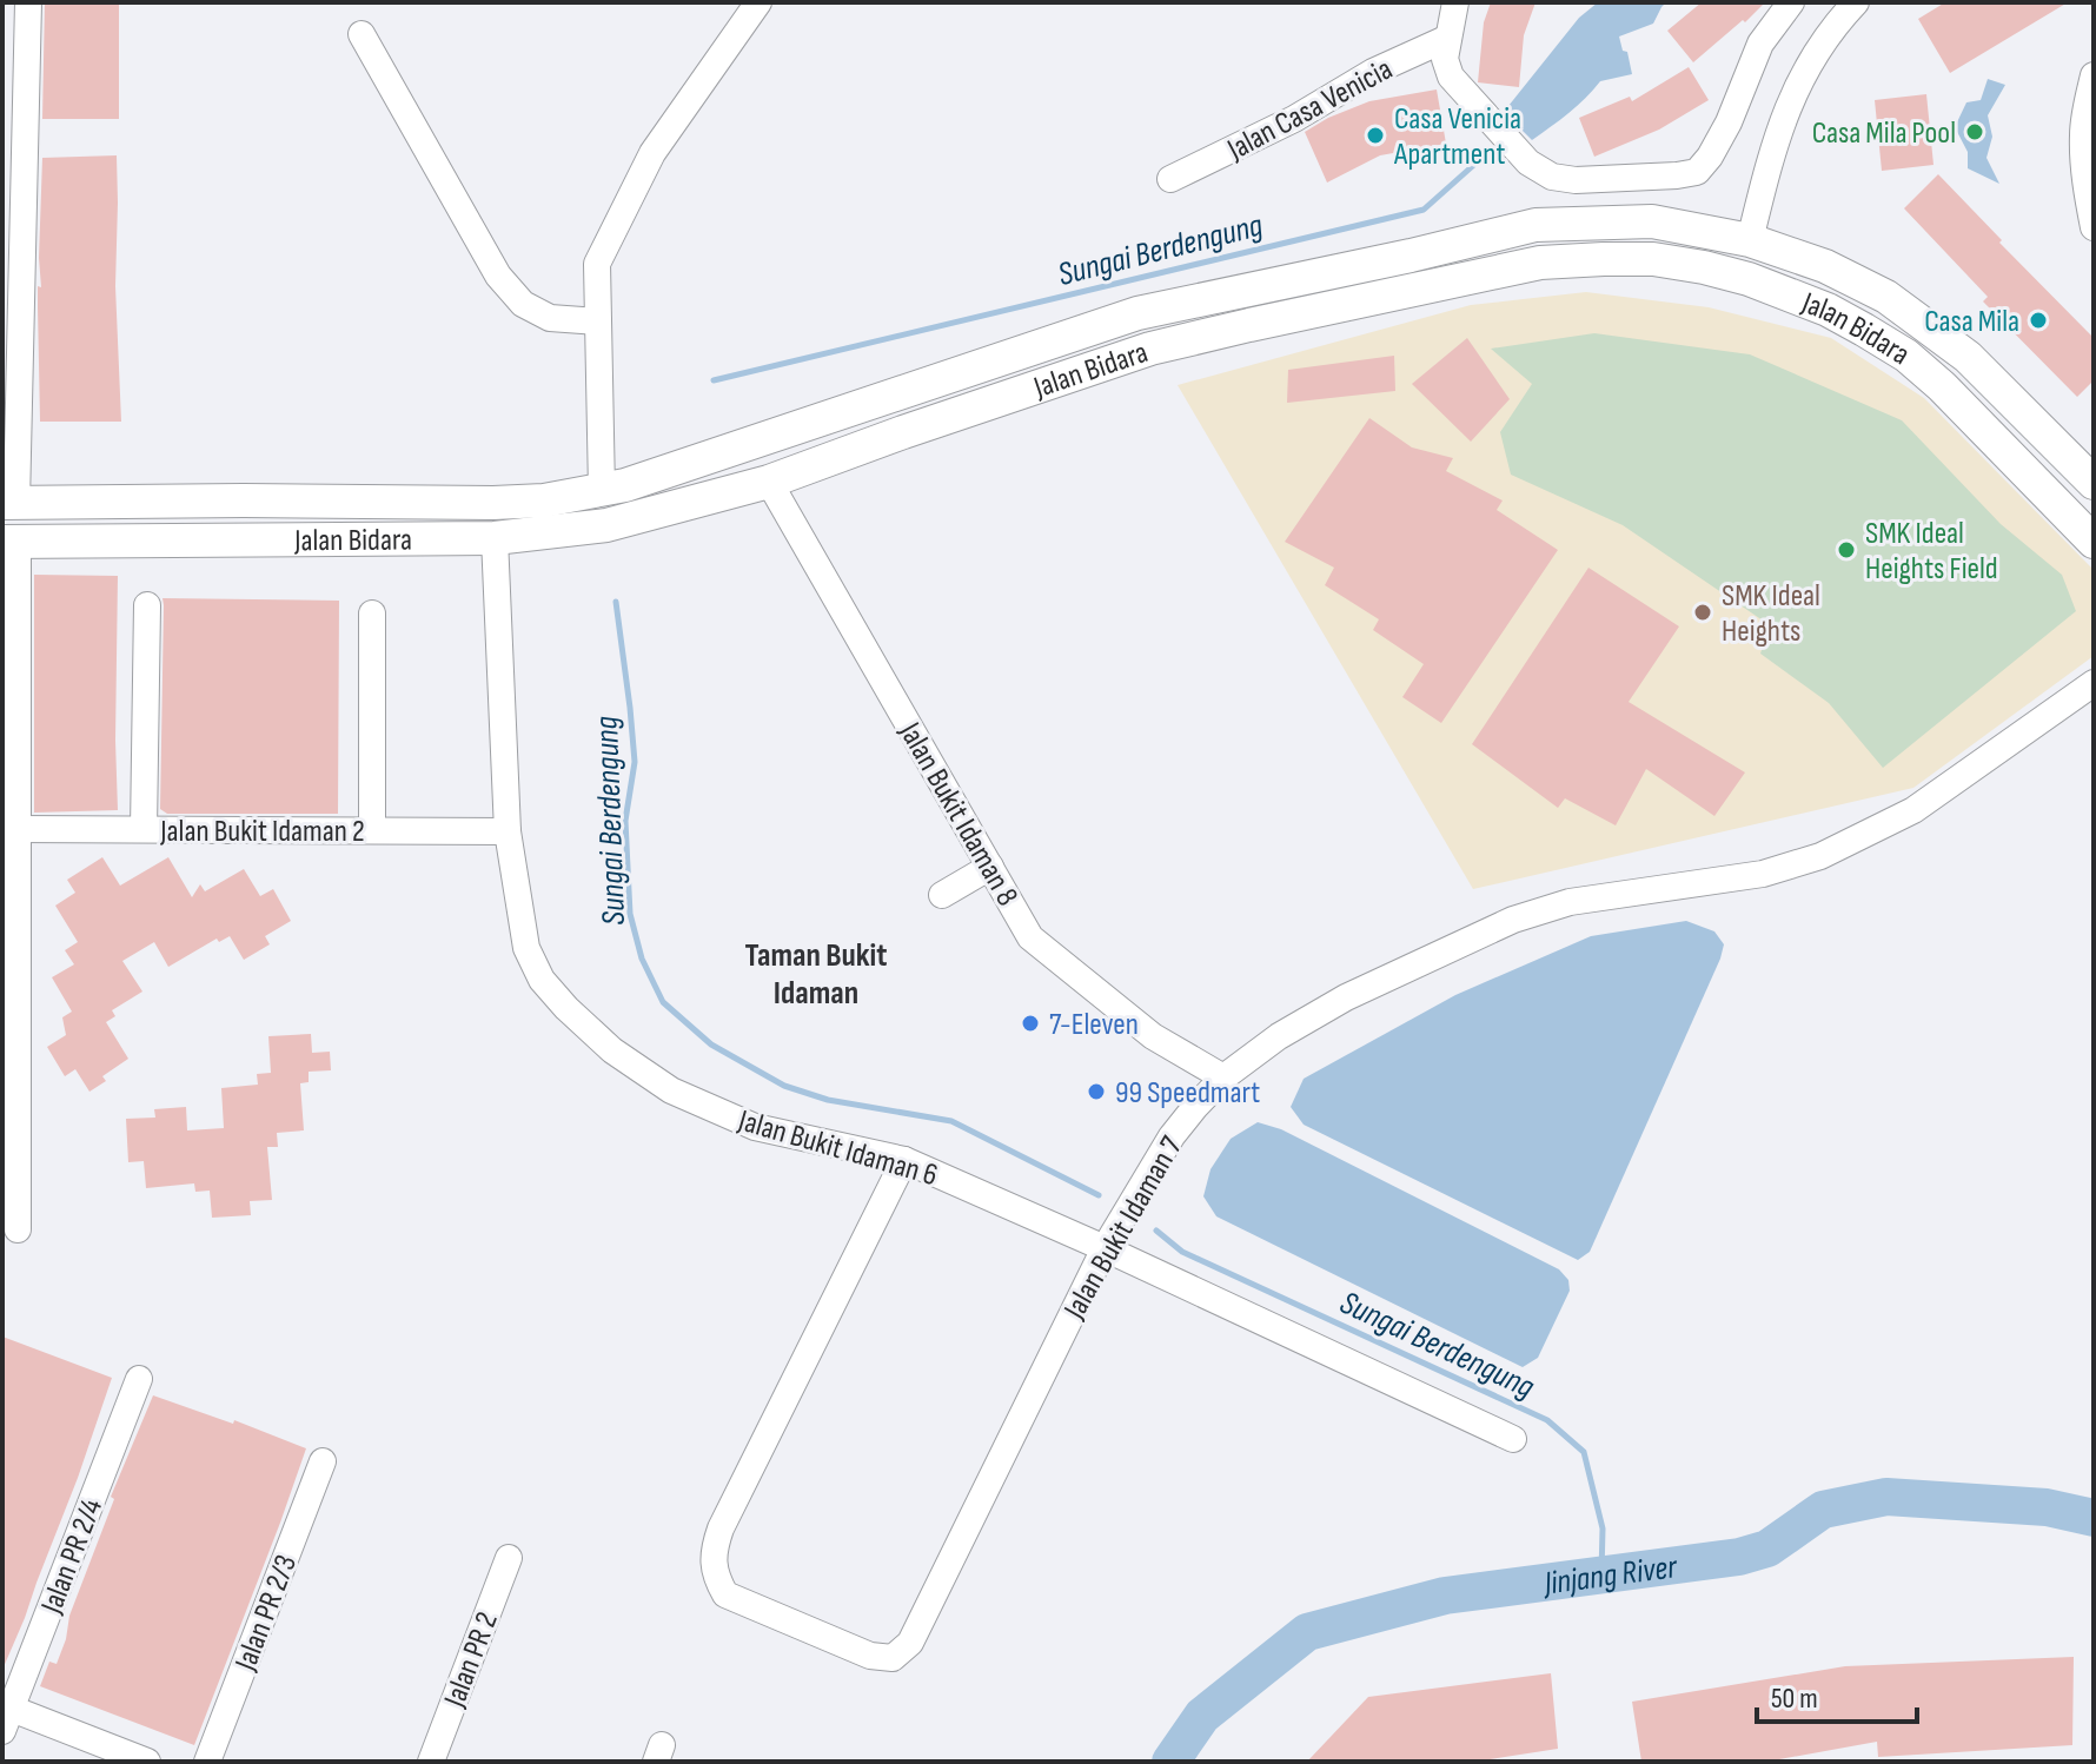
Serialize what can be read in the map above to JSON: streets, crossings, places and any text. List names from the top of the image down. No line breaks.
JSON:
{"streets":{"main road":["Jalan Bidara"],"street":["Jalan Casa Venicia","Jalan Bukit Idaman 8","Jalan Bukit Idaman 2","Jalan Bukit Idaman 6","Jalan Bukit Idaman 7","Jalan PR 2/4","Jalan PR 2/3","Jalan PR 2"]},"crossings":[["Jalan Bidara","Jalan Bukit Idaman 8"],["Jalan Bidara","Jalan Bukit Idaman 6"],["Jalan Bukit Idaman 8","Jalan Bukit Idaman 7"],["Jalan Bukit Idaman 2","Jalan Bukit Idaman 6"],["Jalan Bukit Idaman 6","Jalan Bukit Idaman 7"]],"districts":["Taman Bukit Idaman"],"water":["Sungai Berdengung","Jinjang River"],"places":["Casa Mila Pool","Casa Venicia Apartment","Casa Mila","SMK Ideal Heights Field","SMK Ideal Heights","7-Eleven","99 Speedmart"],"scale_bar":"50 m"}
